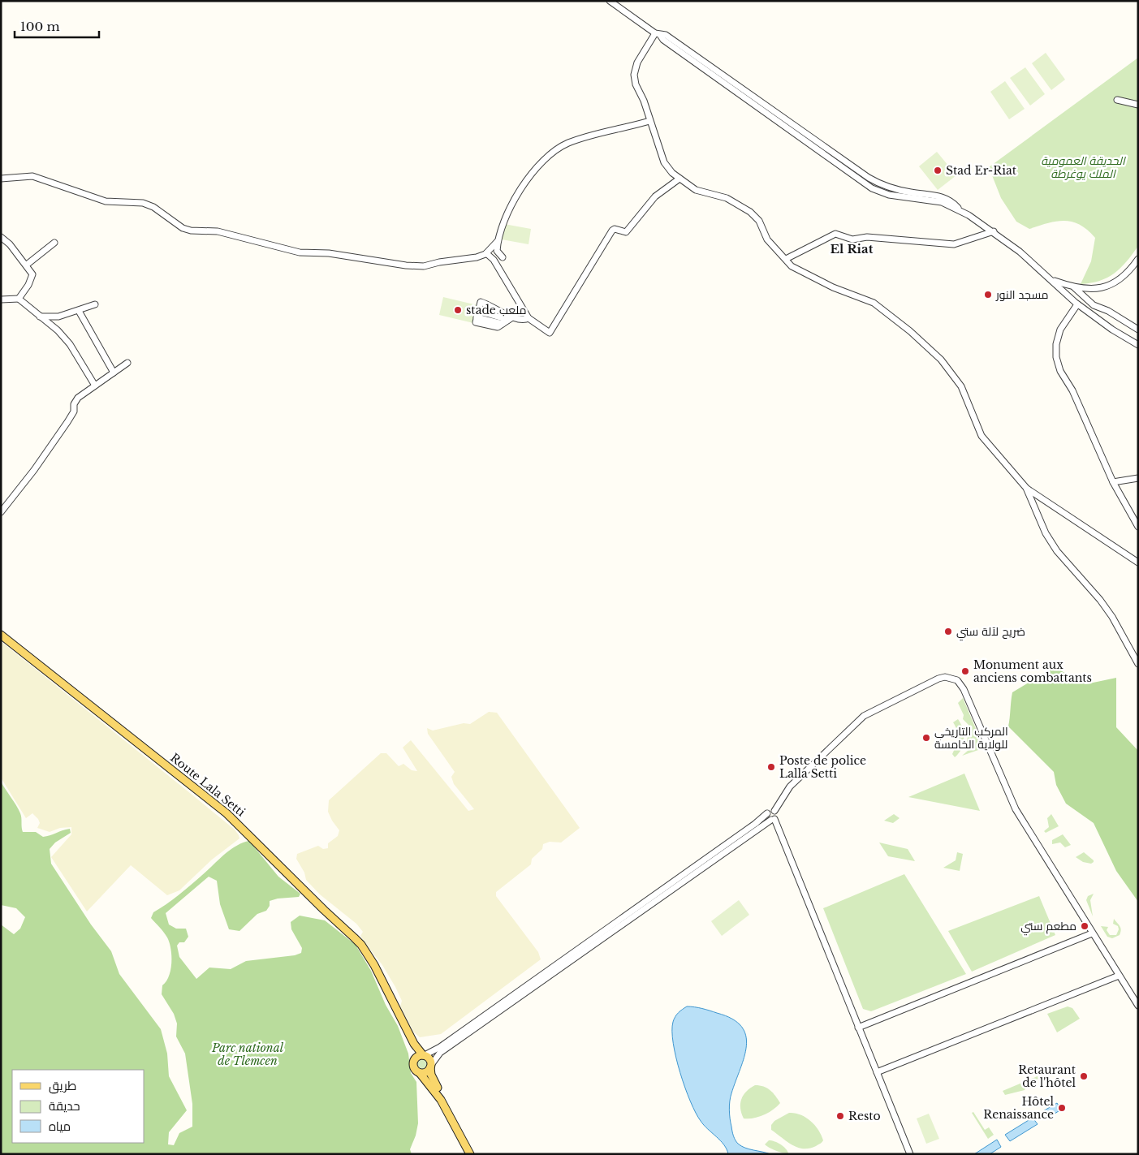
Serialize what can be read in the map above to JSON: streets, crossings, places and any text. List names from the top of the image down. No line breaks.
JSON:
{"streets":{"main road":["Route Lala Setti"]},"districts":["El Riat"],"parks":["الحديقة العمومية الملك يوغرطة","Parc national de Tlemcen"],"places":["Stad Er-Riat","مسجد النور","stade ملعب","ضريح لآلة ستي","Monument aux anciens combattants","المركب التاريخي للولاية الخامسة","Poste de police Lalla Setti","مطعم ستي","Retaurant de l'hôtel","Hôtel Renaissance","Resto"],"legend":["طريق","حديقة","مياه"],"scale_bar":"100 m"}
